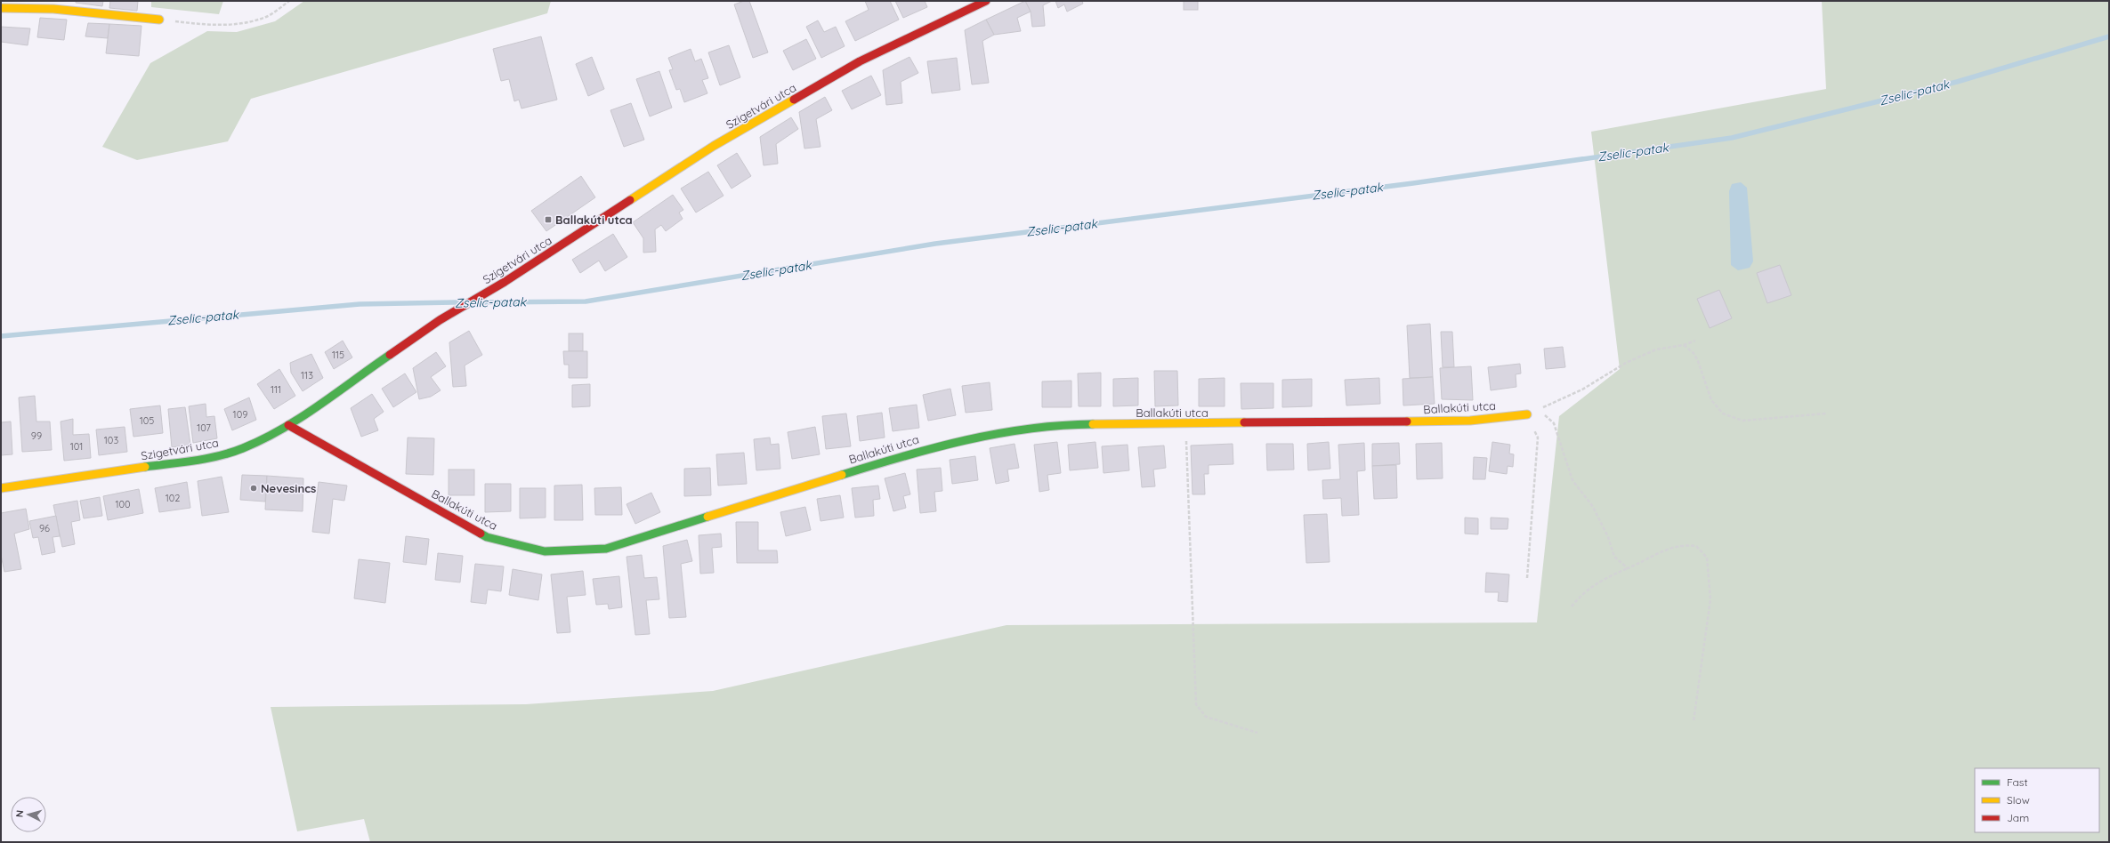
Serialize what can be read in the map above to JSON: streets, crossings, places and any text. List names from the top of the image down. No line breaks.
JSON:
{"streets":{"street":["Szigetvári utca","Ballakúti utca"]},"crossings":[["Szigetvári utca","Ballakúti utca"]],"water":["Zselic-patak"],"places":{"transit":["Ballakúti utca"],"other":["Nevesincs"]},"house_numbers":["115","113","111","109","105","107","99","103","101","102","100","96"],"legend":["Fast","Slow","Jam"],"north":"left"}
